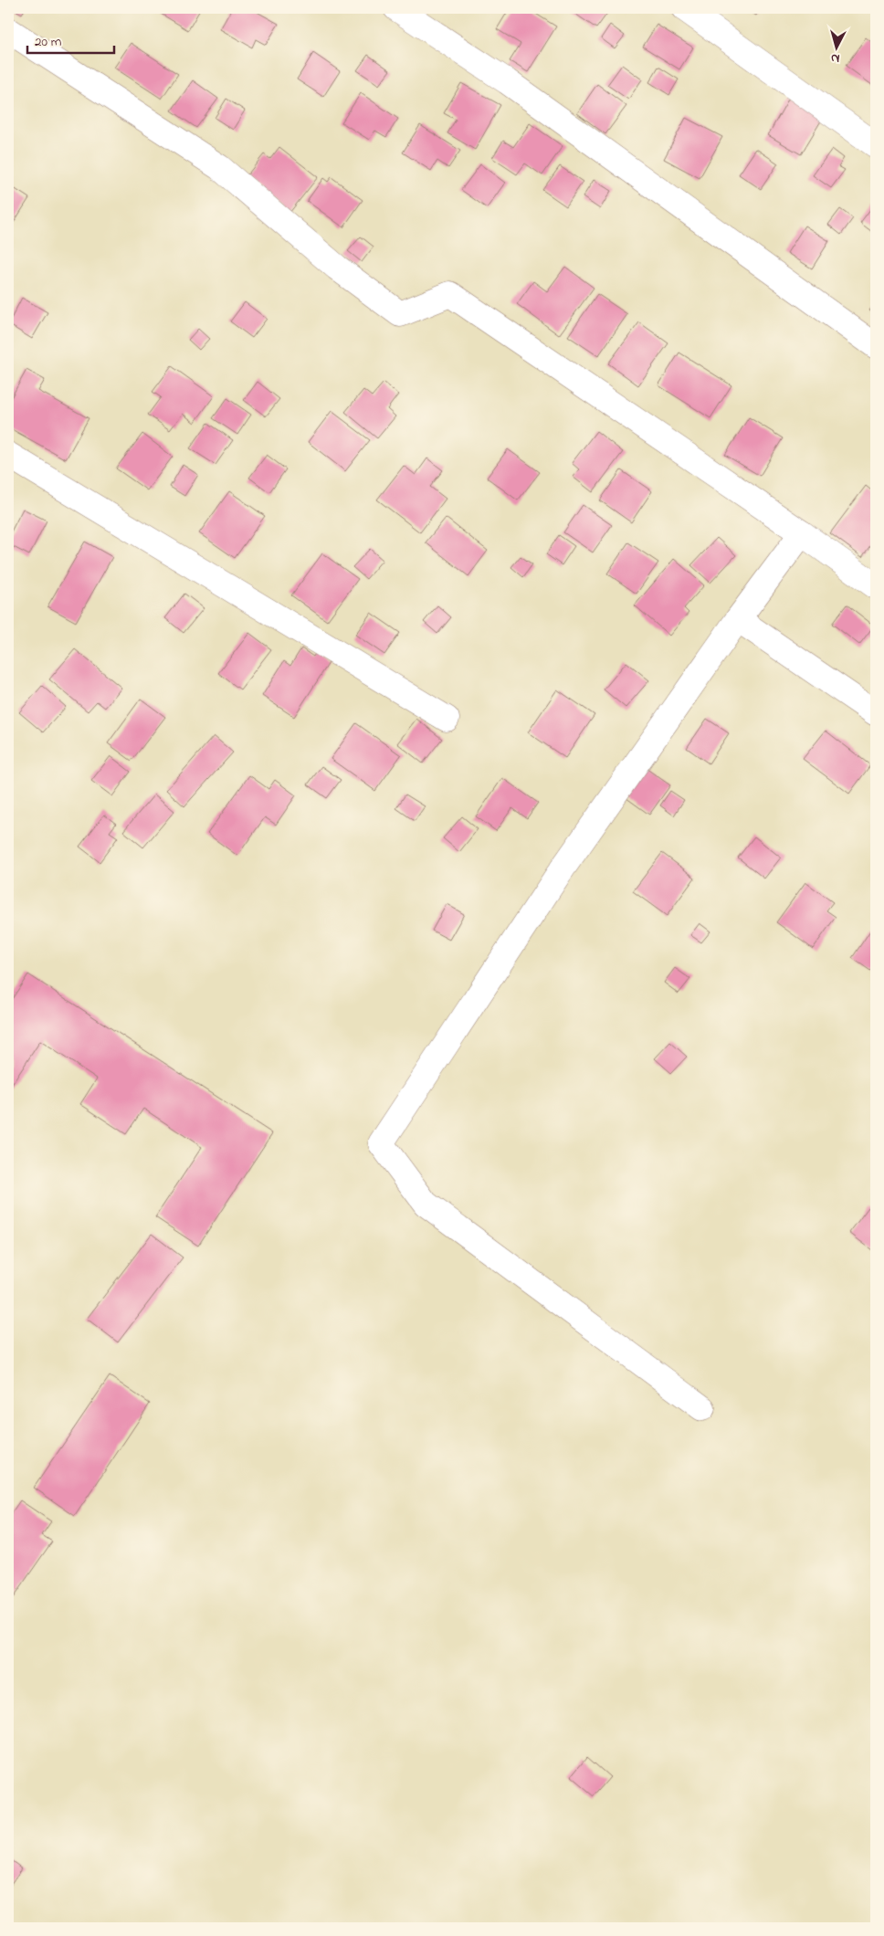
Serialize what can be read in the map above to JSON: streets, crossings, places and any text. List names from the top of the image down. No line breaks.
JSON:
{"scale_bar":"20 m","north":"bottom"}
